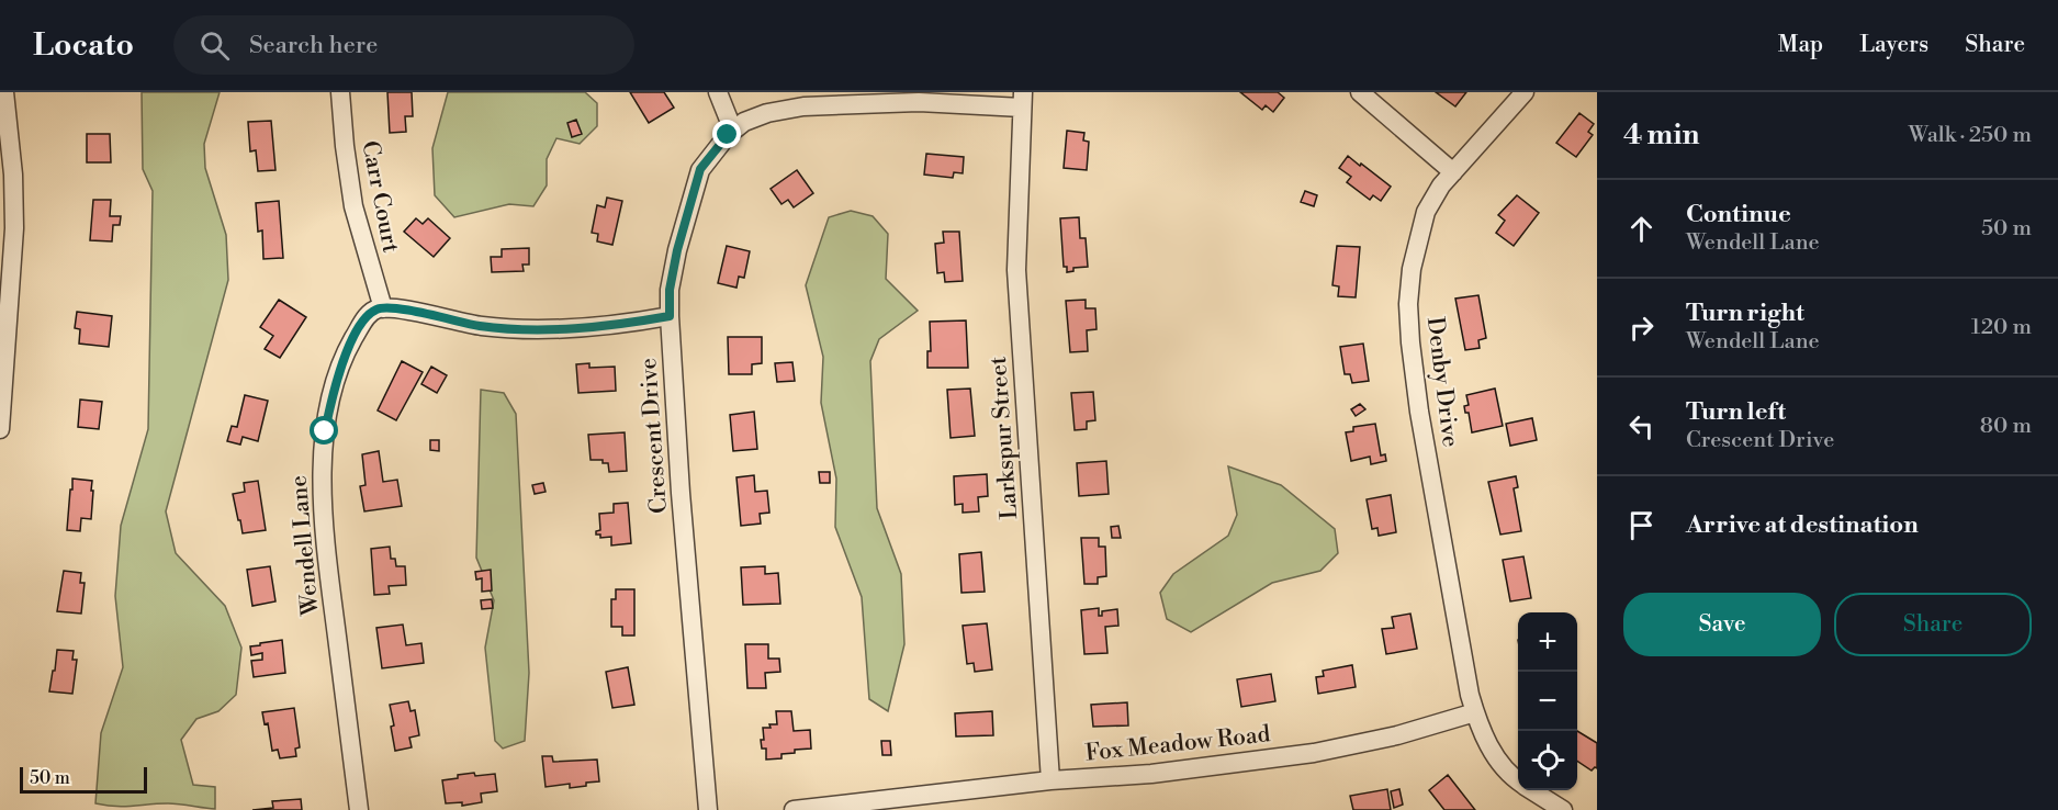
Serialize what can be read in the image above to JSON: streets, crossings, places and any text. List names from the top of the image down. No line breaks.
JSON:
{"streets":{"street":["Carr Court","Denby Drive","Crescent Drive","Larkspur Street","Wendell Lane","Fox Meadow Road"]},"crossings":[["Carr Court","Wendell Lane"],["Denby Drive","Fox Meadow Road"],["Crescent Drive","Larkspur Street"],["Larkspur Street","Fox Meadow Road"]],"scale_bar":"50 m","page":{"header":"Locato","search":"Search here","nav":["Map","Layers","Share"],"heading":["4 min","Walk · 250 m"],"list":[["Continue","Wendell Lane","50 m"],["Turn right","Wendell Lane","120 m"],["Turn left","Crescent Drive","80 m"],"Arrive at destination"],"buttons":["Save","Share"],"map_buttons":["+","−"],"scale":"50 m"}}
